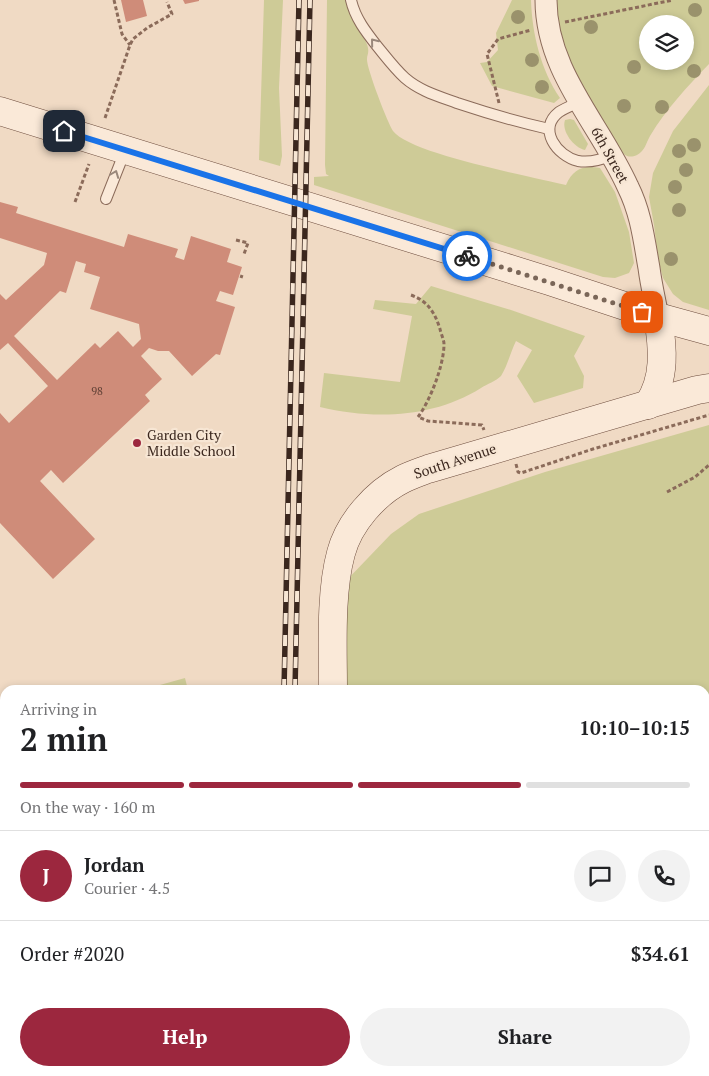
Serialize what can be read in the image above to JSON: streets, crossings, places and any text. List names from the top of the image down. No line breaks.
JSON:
{"streets":{"main road":["South Avenue"],"street":["6th Street"]},"places":["Garden City Middle School"],"house_numbers":["98"],"page":{"heading":["2 min","Arriving in","10:10–10:15"],"panel":["Jordan","Courier · 4.5","Order #2020","$34.61"],"bar":"On the way · 160 m","round":"J","buttons":["Help","Share"]}}
